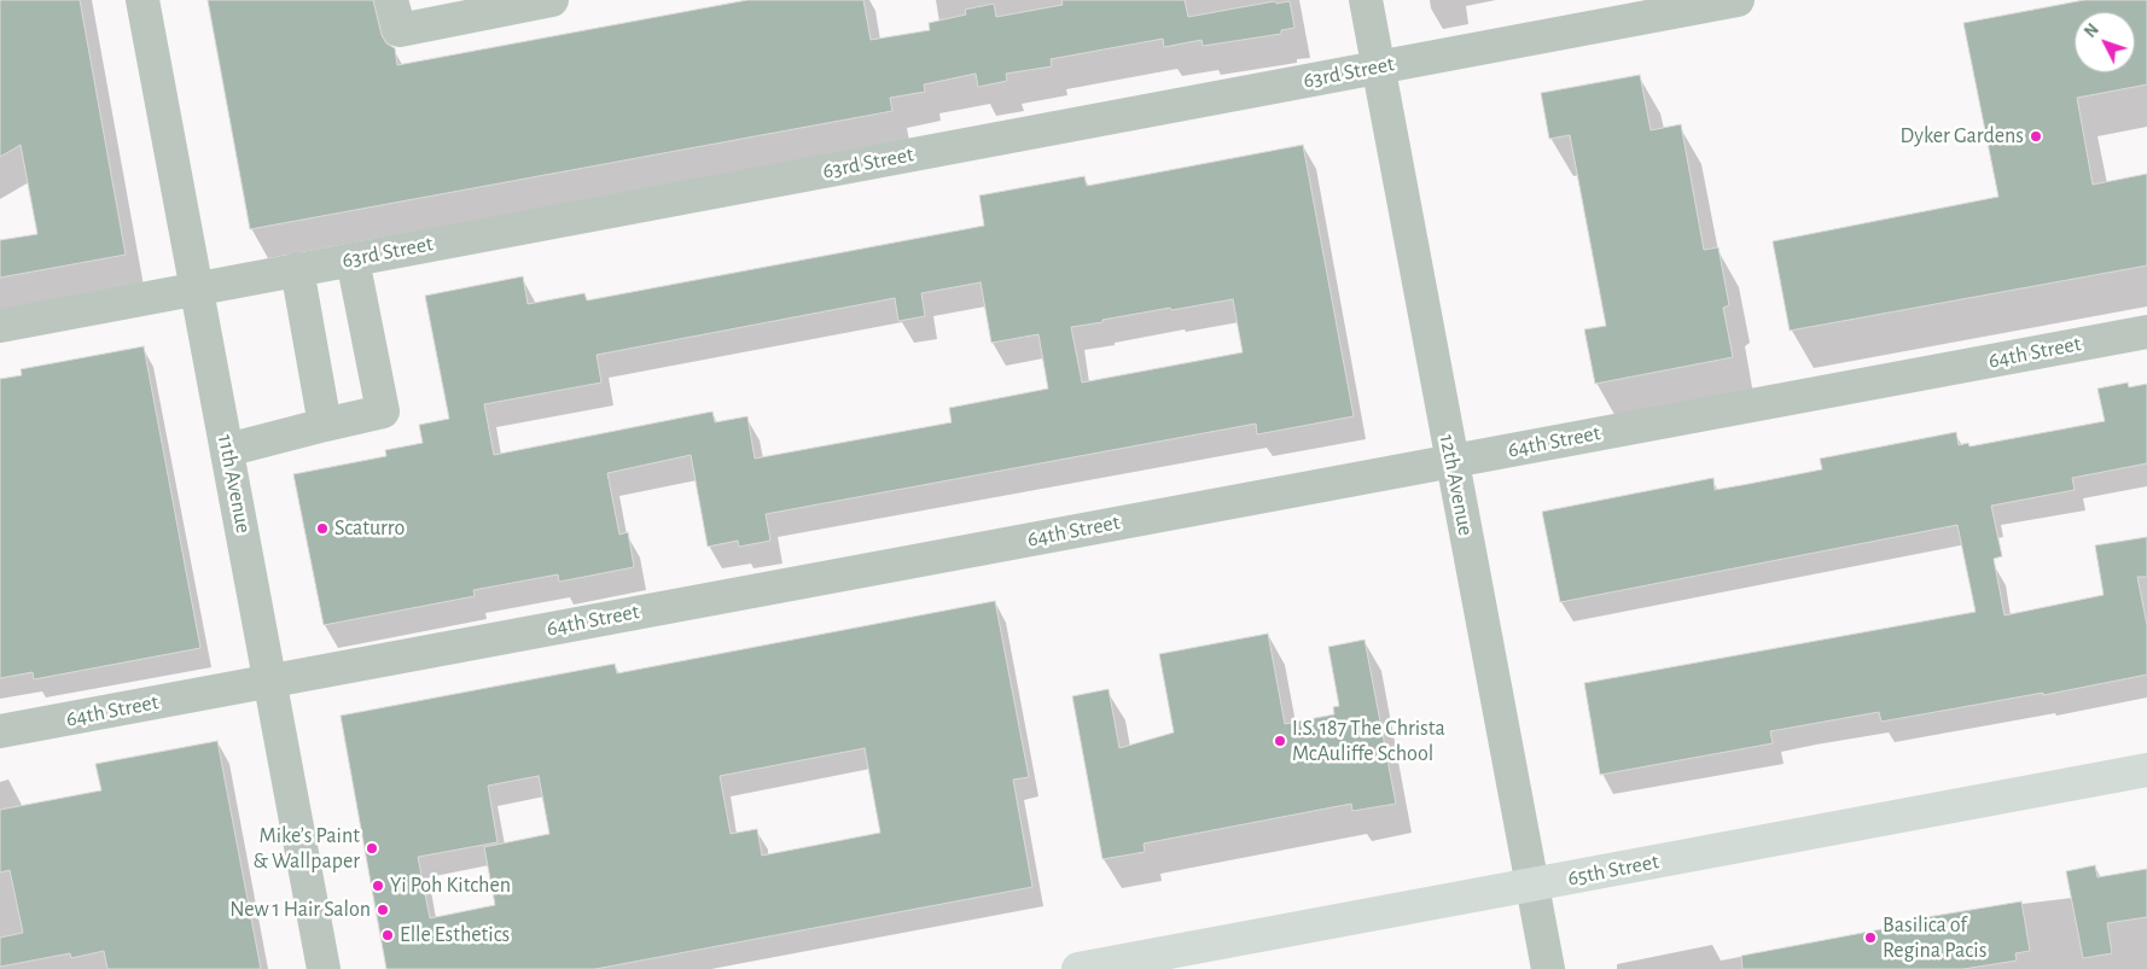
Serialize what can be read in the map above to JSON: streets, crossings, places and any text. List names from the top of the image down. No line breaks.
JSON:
{"streets":{"main road":["65th Street"],"street":["63rd Street","64th Street","11th Avenue","12th Avenue"]},"crossings":[["63rd Street","11th Avenue"],["63rd Street","12th Avenue"],["64th Street","11th Avenue"],["64th Street","12th Avenue"],["12th Avenue","65th Street"]],"places":["Dyker Gardens","Scaturro","I.S. 187 The Christa McAuliffe School","Mike’s Paint & Wallpaper","Yi Poh Kitchen","New 1 Hair Salon","Elle Esthetics","Basilica of Regina Pacis"],"north":"top left"}
